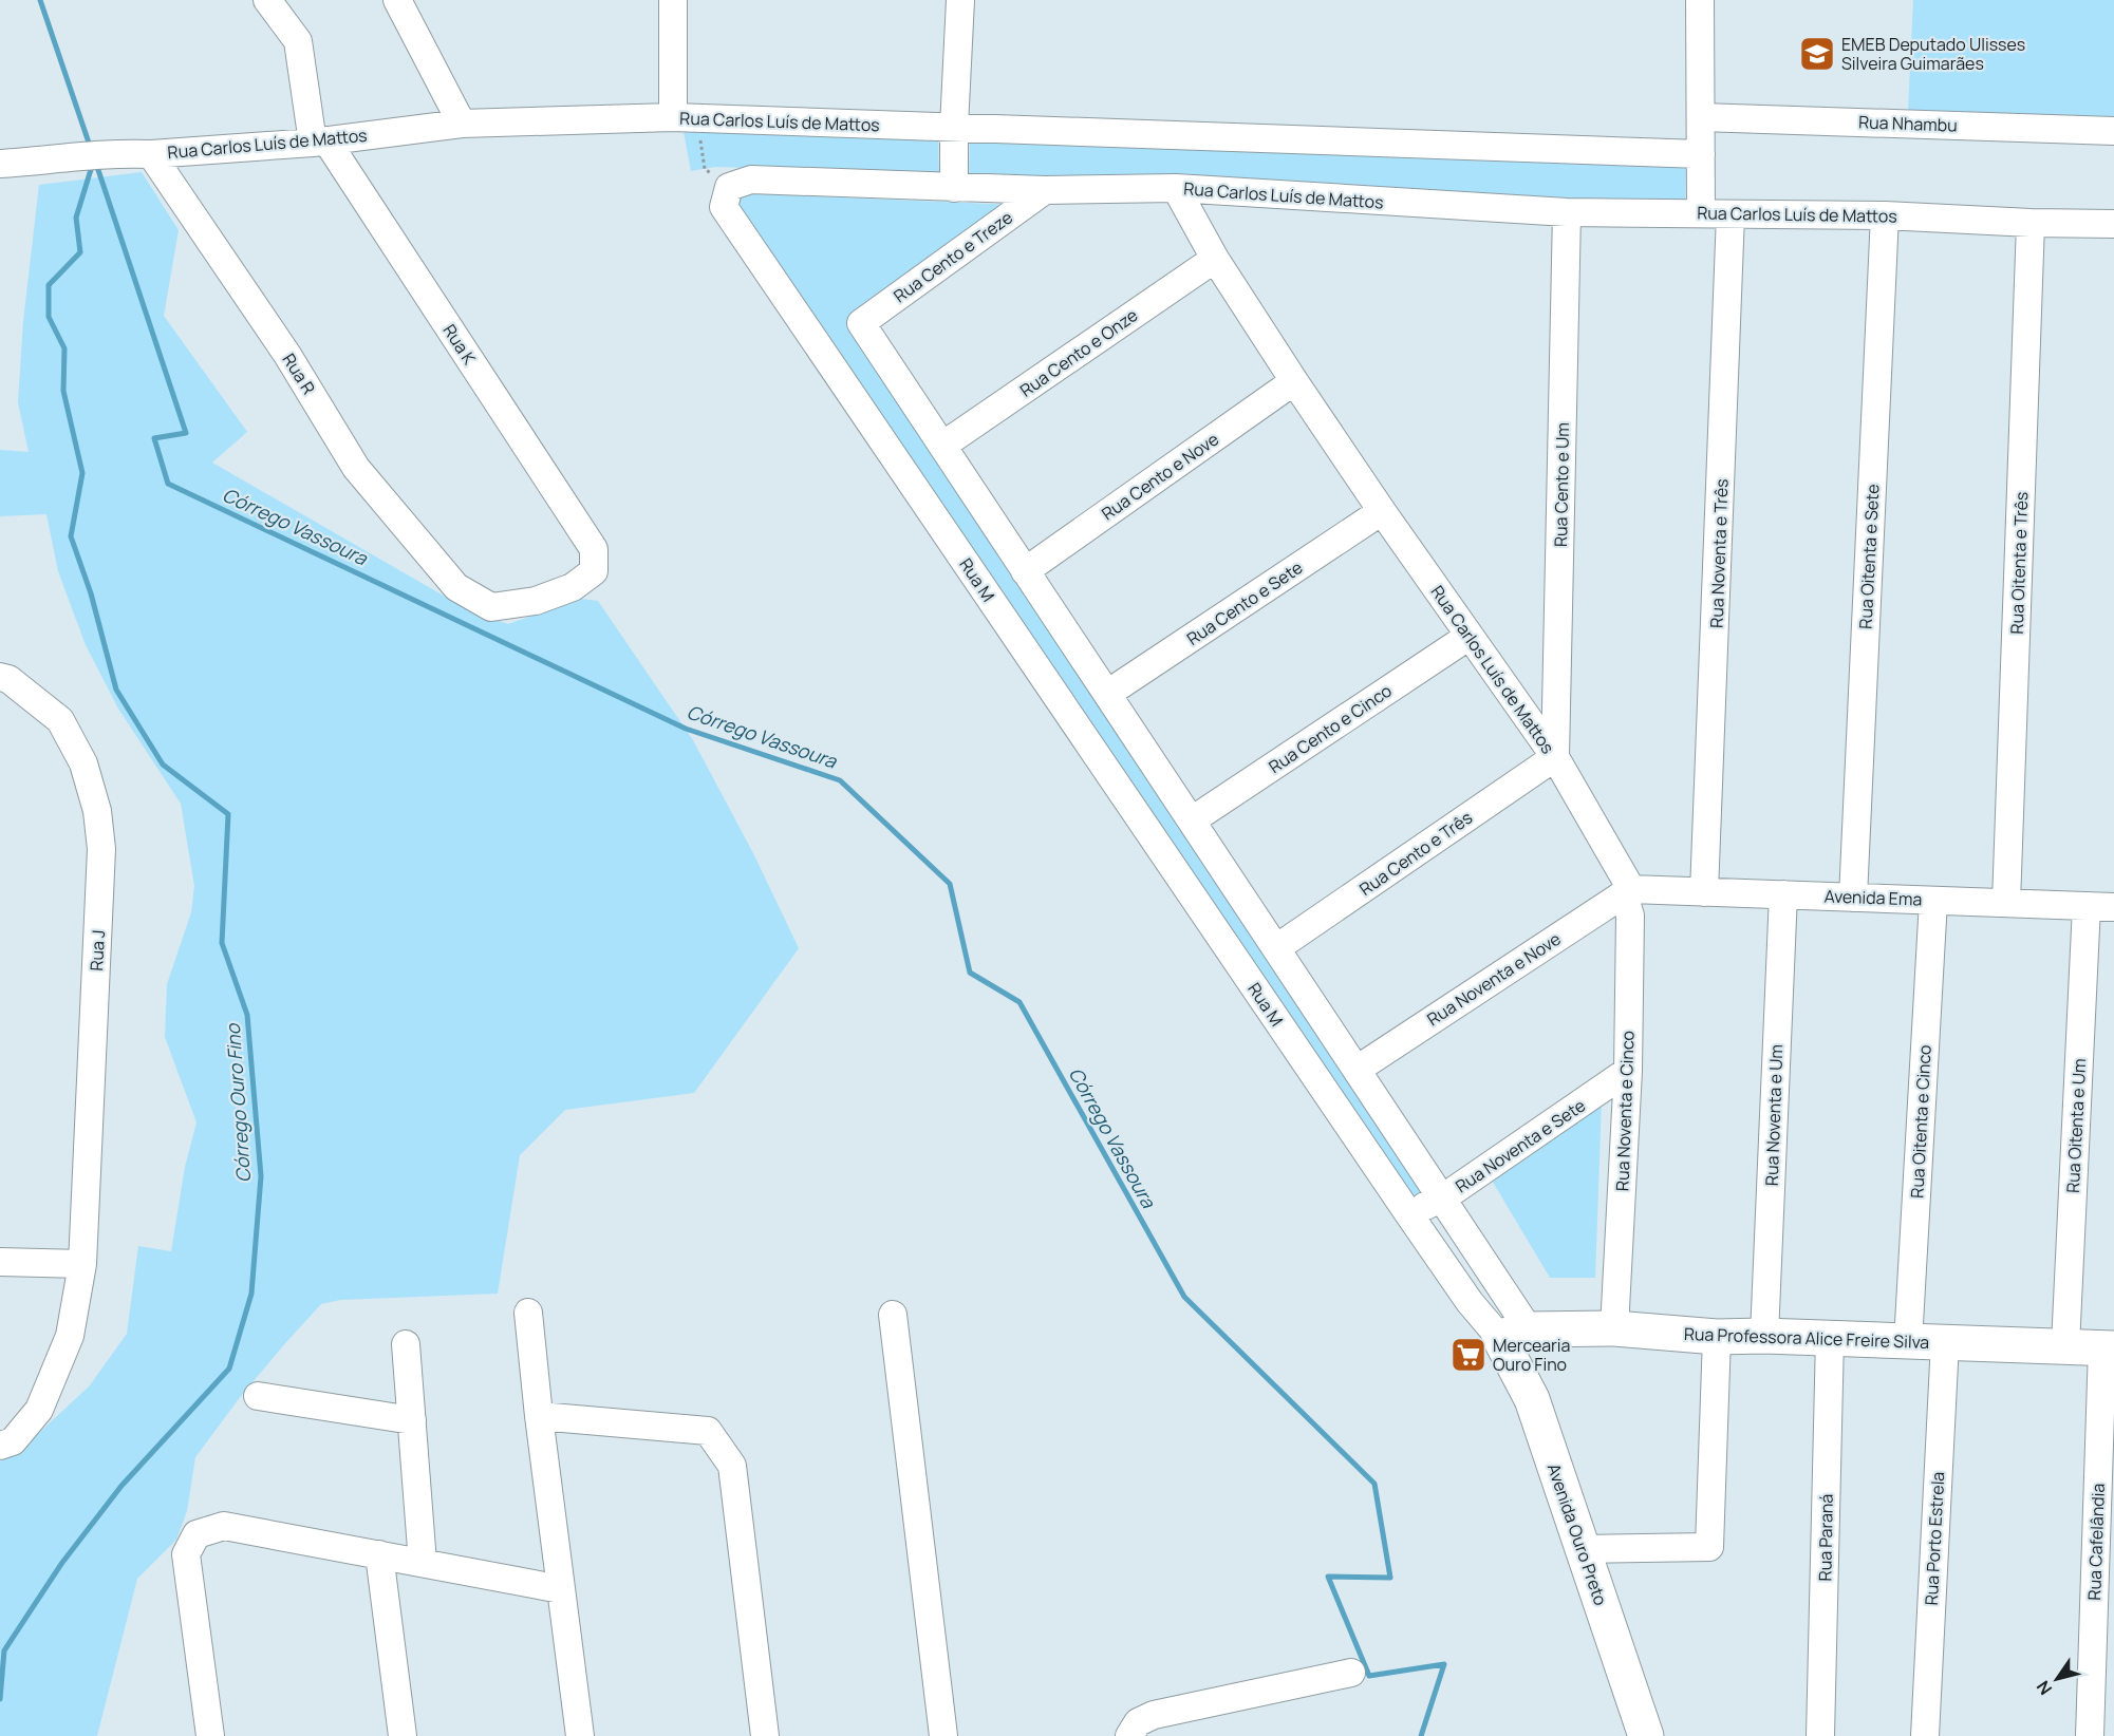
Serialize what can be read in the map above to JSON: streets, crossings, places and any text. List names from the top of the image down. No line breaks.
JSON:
{"streets":{"main road":["Rua Professora Alice Freire Silva","Avenida Ouro Preto"],"street":["Rua Carlos Luís de Mattos","Rua Nhambu","Rua Cento e Treze","Rua K","Rua Cento e Onze","Rua R","Rua Cento e Nove","Rua Cento e Um","Rua Noventa e Três","Rua Oitenta e Sete","Rua Oitenta e Três","Rua M","Rua Cento e Sete","Rua Cento e Cinco","Rua Cento e Três","Avenida Ema","Rua J","Rua Noventa e Nove","Rua Noventa e Cinco","Rua Noventa e Um","Rua Oitenta e Cinco","Rua Oitenta e Um","Rua Noventa e Sete","Rua Paraná","Rua Porto Estrela","Rua Cafelândia"]},"crossings":[["Rua Carlos Luís de Mattos","Rua K"],["Rua Carlos Luís de Mattos","Rua Cento e Onze"],["Rua Carlos Luís de Mattos","Rua R"],["Rua Carlos Luís de Mattos","Rua Cento e Nove"],["Rua Carlos Luís de Mattos","Rua Cento e Um"],["Rua Carlos Luís de Mattos","Rua Noventa e Três"],["Rua Carlos Luís de Mattos","Rua Oitenta e Sete"],["Rua Carlos Luís de Mattos","Rua Oitenta e Três"],["Rua Carlos Luís de Mattos","Rua Cento e Sete"],["Rua Carlos Luís de Mattos","Rua Cento e Cinco"],["Rua Carlos Luís de Mattos","Rua Cento e Três"],["Rua Carlos Luís de Mattos","Avenida Ema"],["Rua Carlos Luís de Mattos","Rua Noventa e Nove"],["Rua Carlos Luís de Mattos","Rua Noventa e Cinco"],["Rua Cento e Treze","Rua Cento e Onze"],["Rua K","Rua R"],["Rua Cento e Um","Rua Cento e Três"],["Rua Noventa e Três","Avenida Ema"],["Rua Oitenta e Sete","Avenida Ema"],["Rua Oitenta e Três","Avenida Ema"],["Rua M","Rua Noventa e Sete"],["Rua M","Rua Professora Alice Freire Silva"],["Rua M","Avenida Ouro Preto"],["Avenida Ema","Rua Noventa e Nove"],["Avenida Ema","Rua Noventa e Cinco"],["Avenida Ema","Rua Noventa e Um"],["Avenida Ema","Rua Oitenta e Cinco"],["Avenida Ema","Rua Oitenta e Um"],["Rua Noventa e Nove","Rua Noventa e Cinco"],["Rua Noventa e Cinco","Rua Noventa e Sete"],["Rua Noventa e Cinco","Rua Professora Alice Freire Silva"],["Rua Noventa e Um","Rua Professora Alice Freire Silva"],["Rua Oitenta e Cinco","Rua Professora Alice Freire Silva"],["Rua Oitenta e Um","Rua Professora Alice Freire Silva"],["Rua Professora Alice Freire Silva","Avenida Ouro Preto"],["Rua Professora Alice Freire Silva","Rua Paraná"],["Rua Professora Alice Freire Silva","Rua Porto Estrela"],["Rua Professora Alice Freire Silva","Rua Cafelândia"]],"water":["Córrego Vassoura","Córrego Ouro Fino"],"places":{"school or university":["EMEB Deputado Ulisses Silveira Guimarães"],"supermarket":["Mercearia Ouro Fino"]},"north":"bottom left"}
